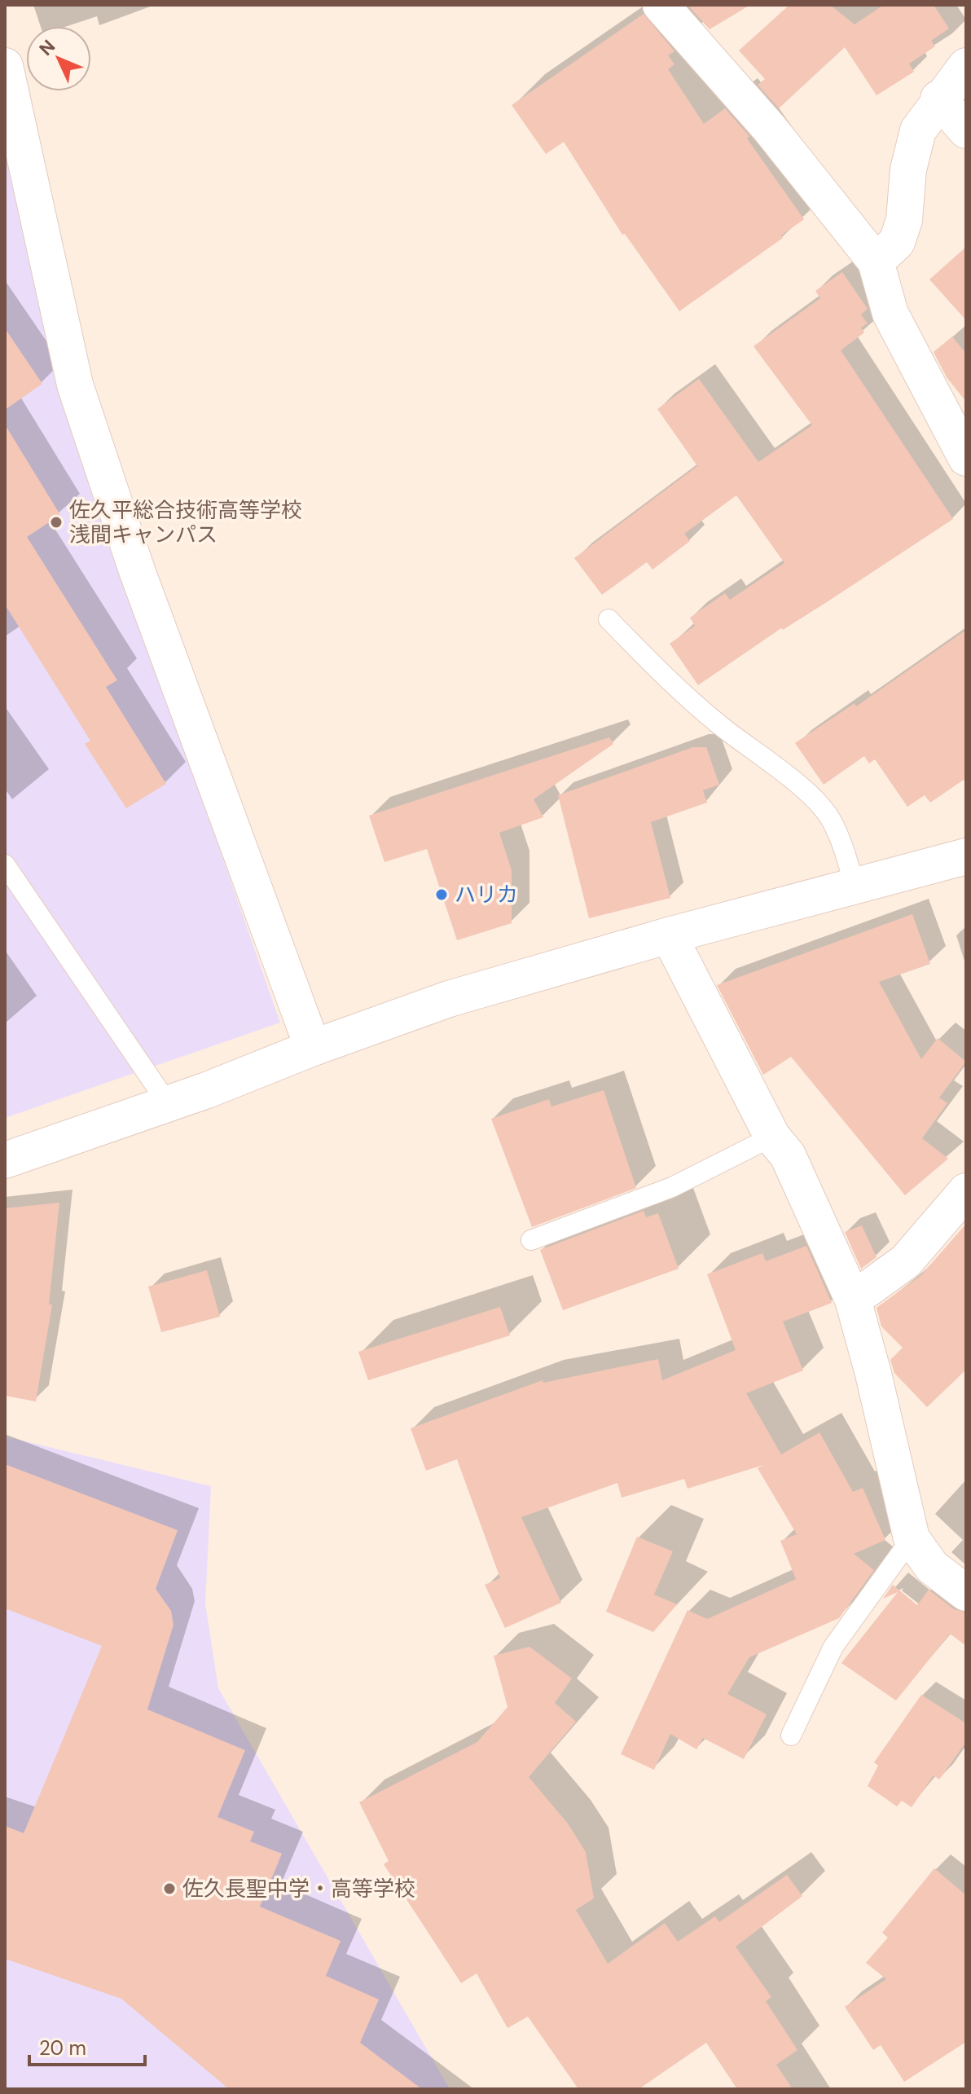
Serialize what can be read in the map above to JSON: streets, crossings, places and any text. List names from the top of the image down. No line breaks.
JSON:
{"places":["佐久平総合技術高等学校 浅間キャンパス","ハリカ","佐久長聖中学・高等学校"],"scale_bar":"20 m","north":"top left"}
